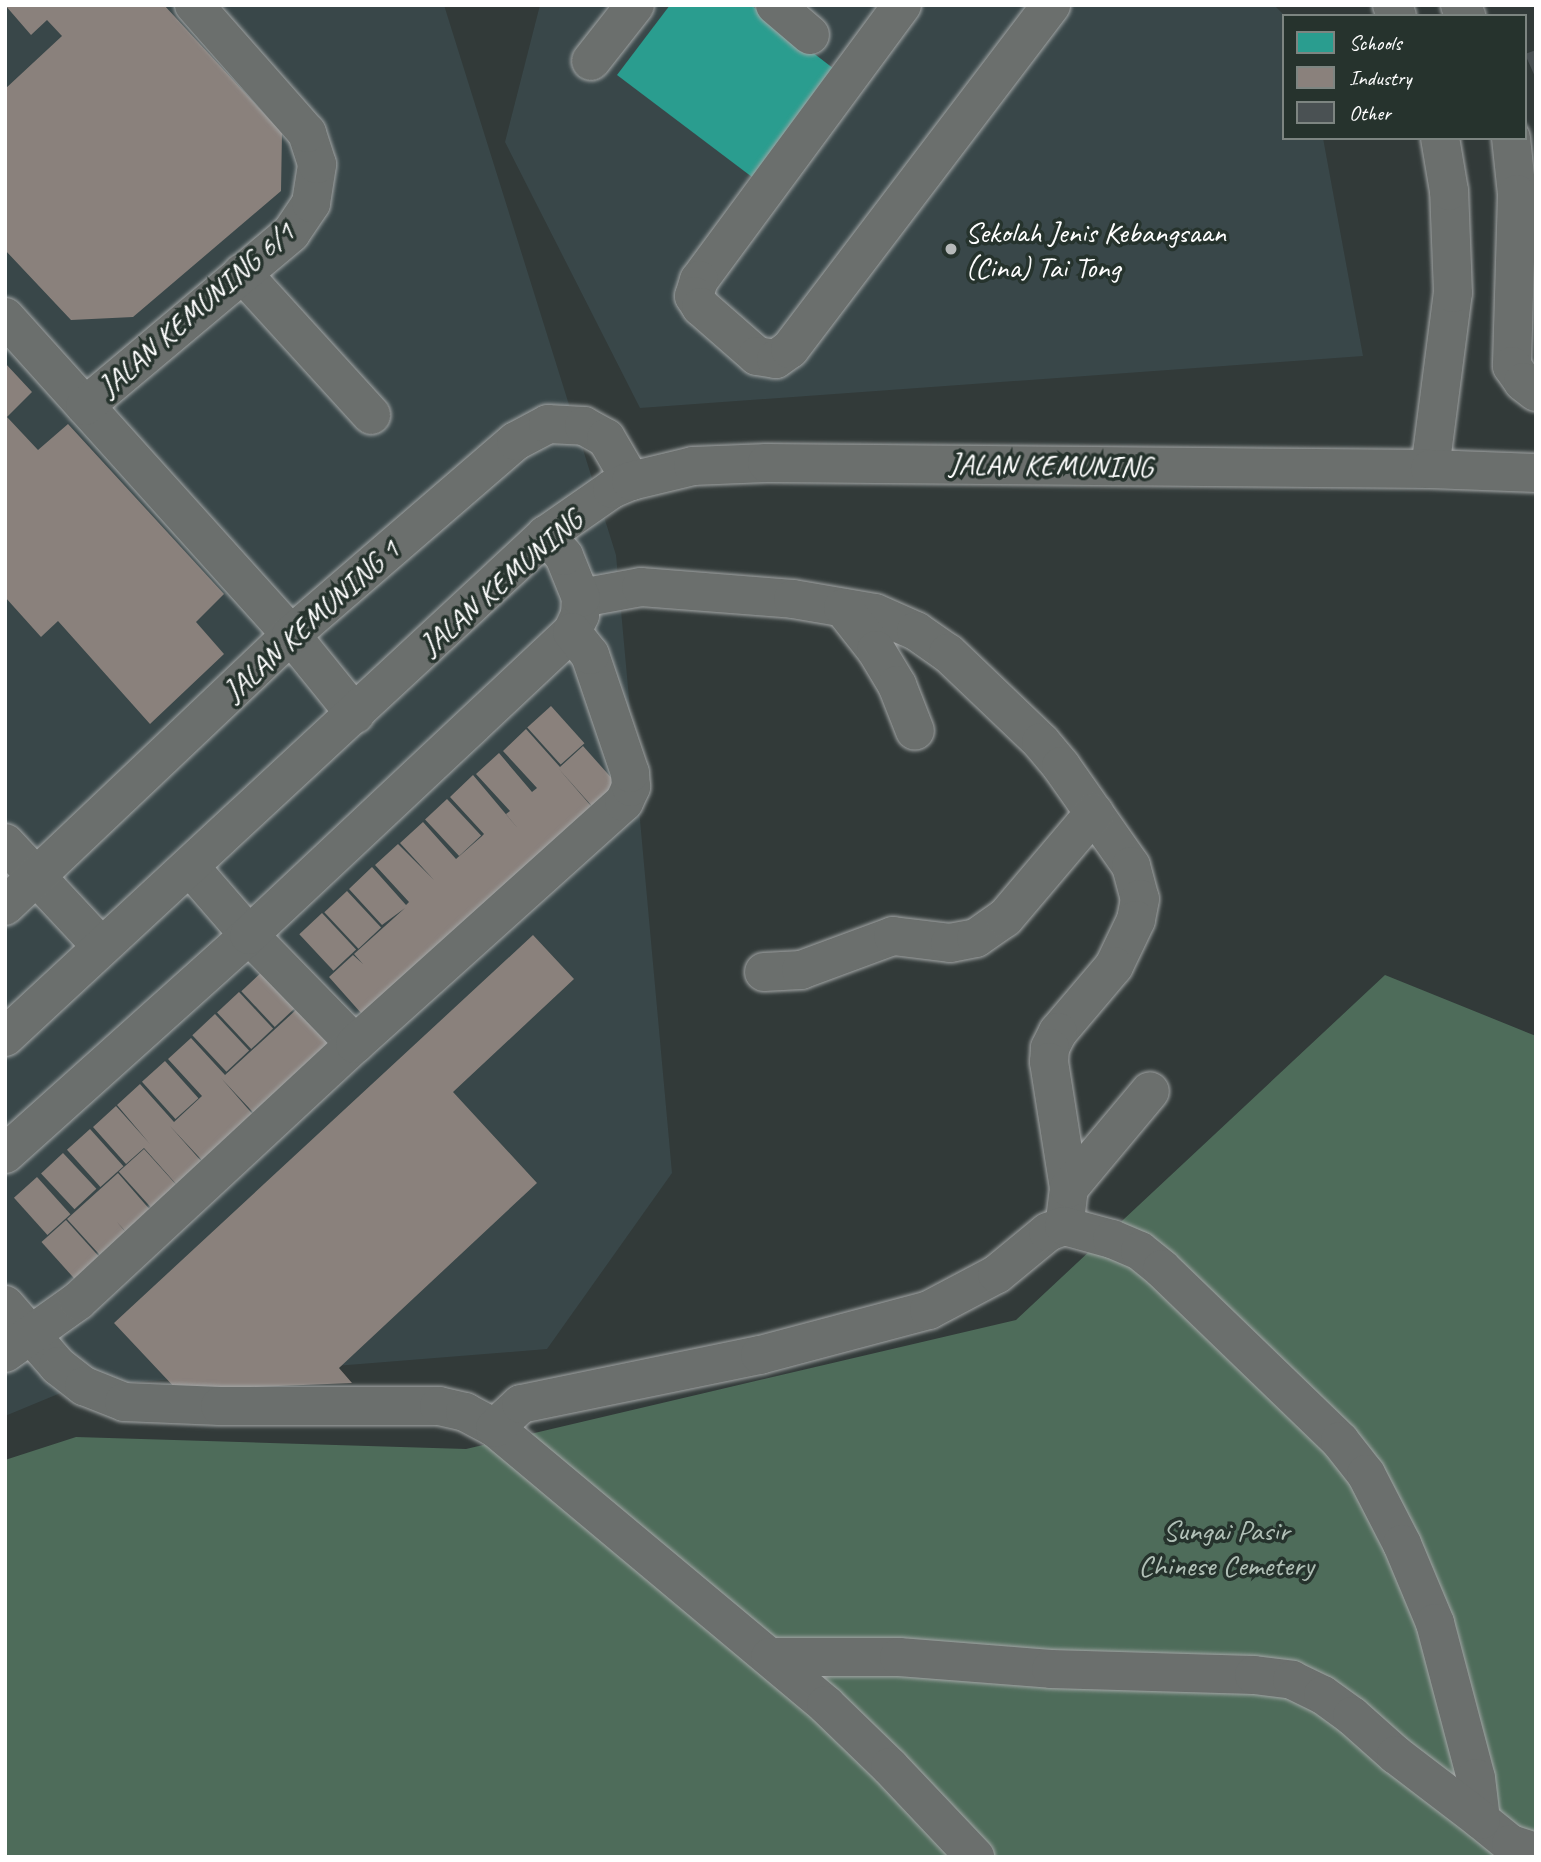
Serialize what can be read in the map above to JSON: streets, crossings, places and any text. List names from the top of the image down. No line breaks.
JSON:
{"streets":{"street":["JALAN KEMUNING 6/1","JALAN KEMUNING","JALAN KEMUNING 1"]},"crossings":[["JALAN KEMUNING","JALAN KEMUNING 1"]],"parks":["Sungai Pasir Chinese Cemetery"],"places":["Sekolah Jenis Kebangsaan (Cina) Tai Tong"],"legend":["Schools","Industry","Other"]}
